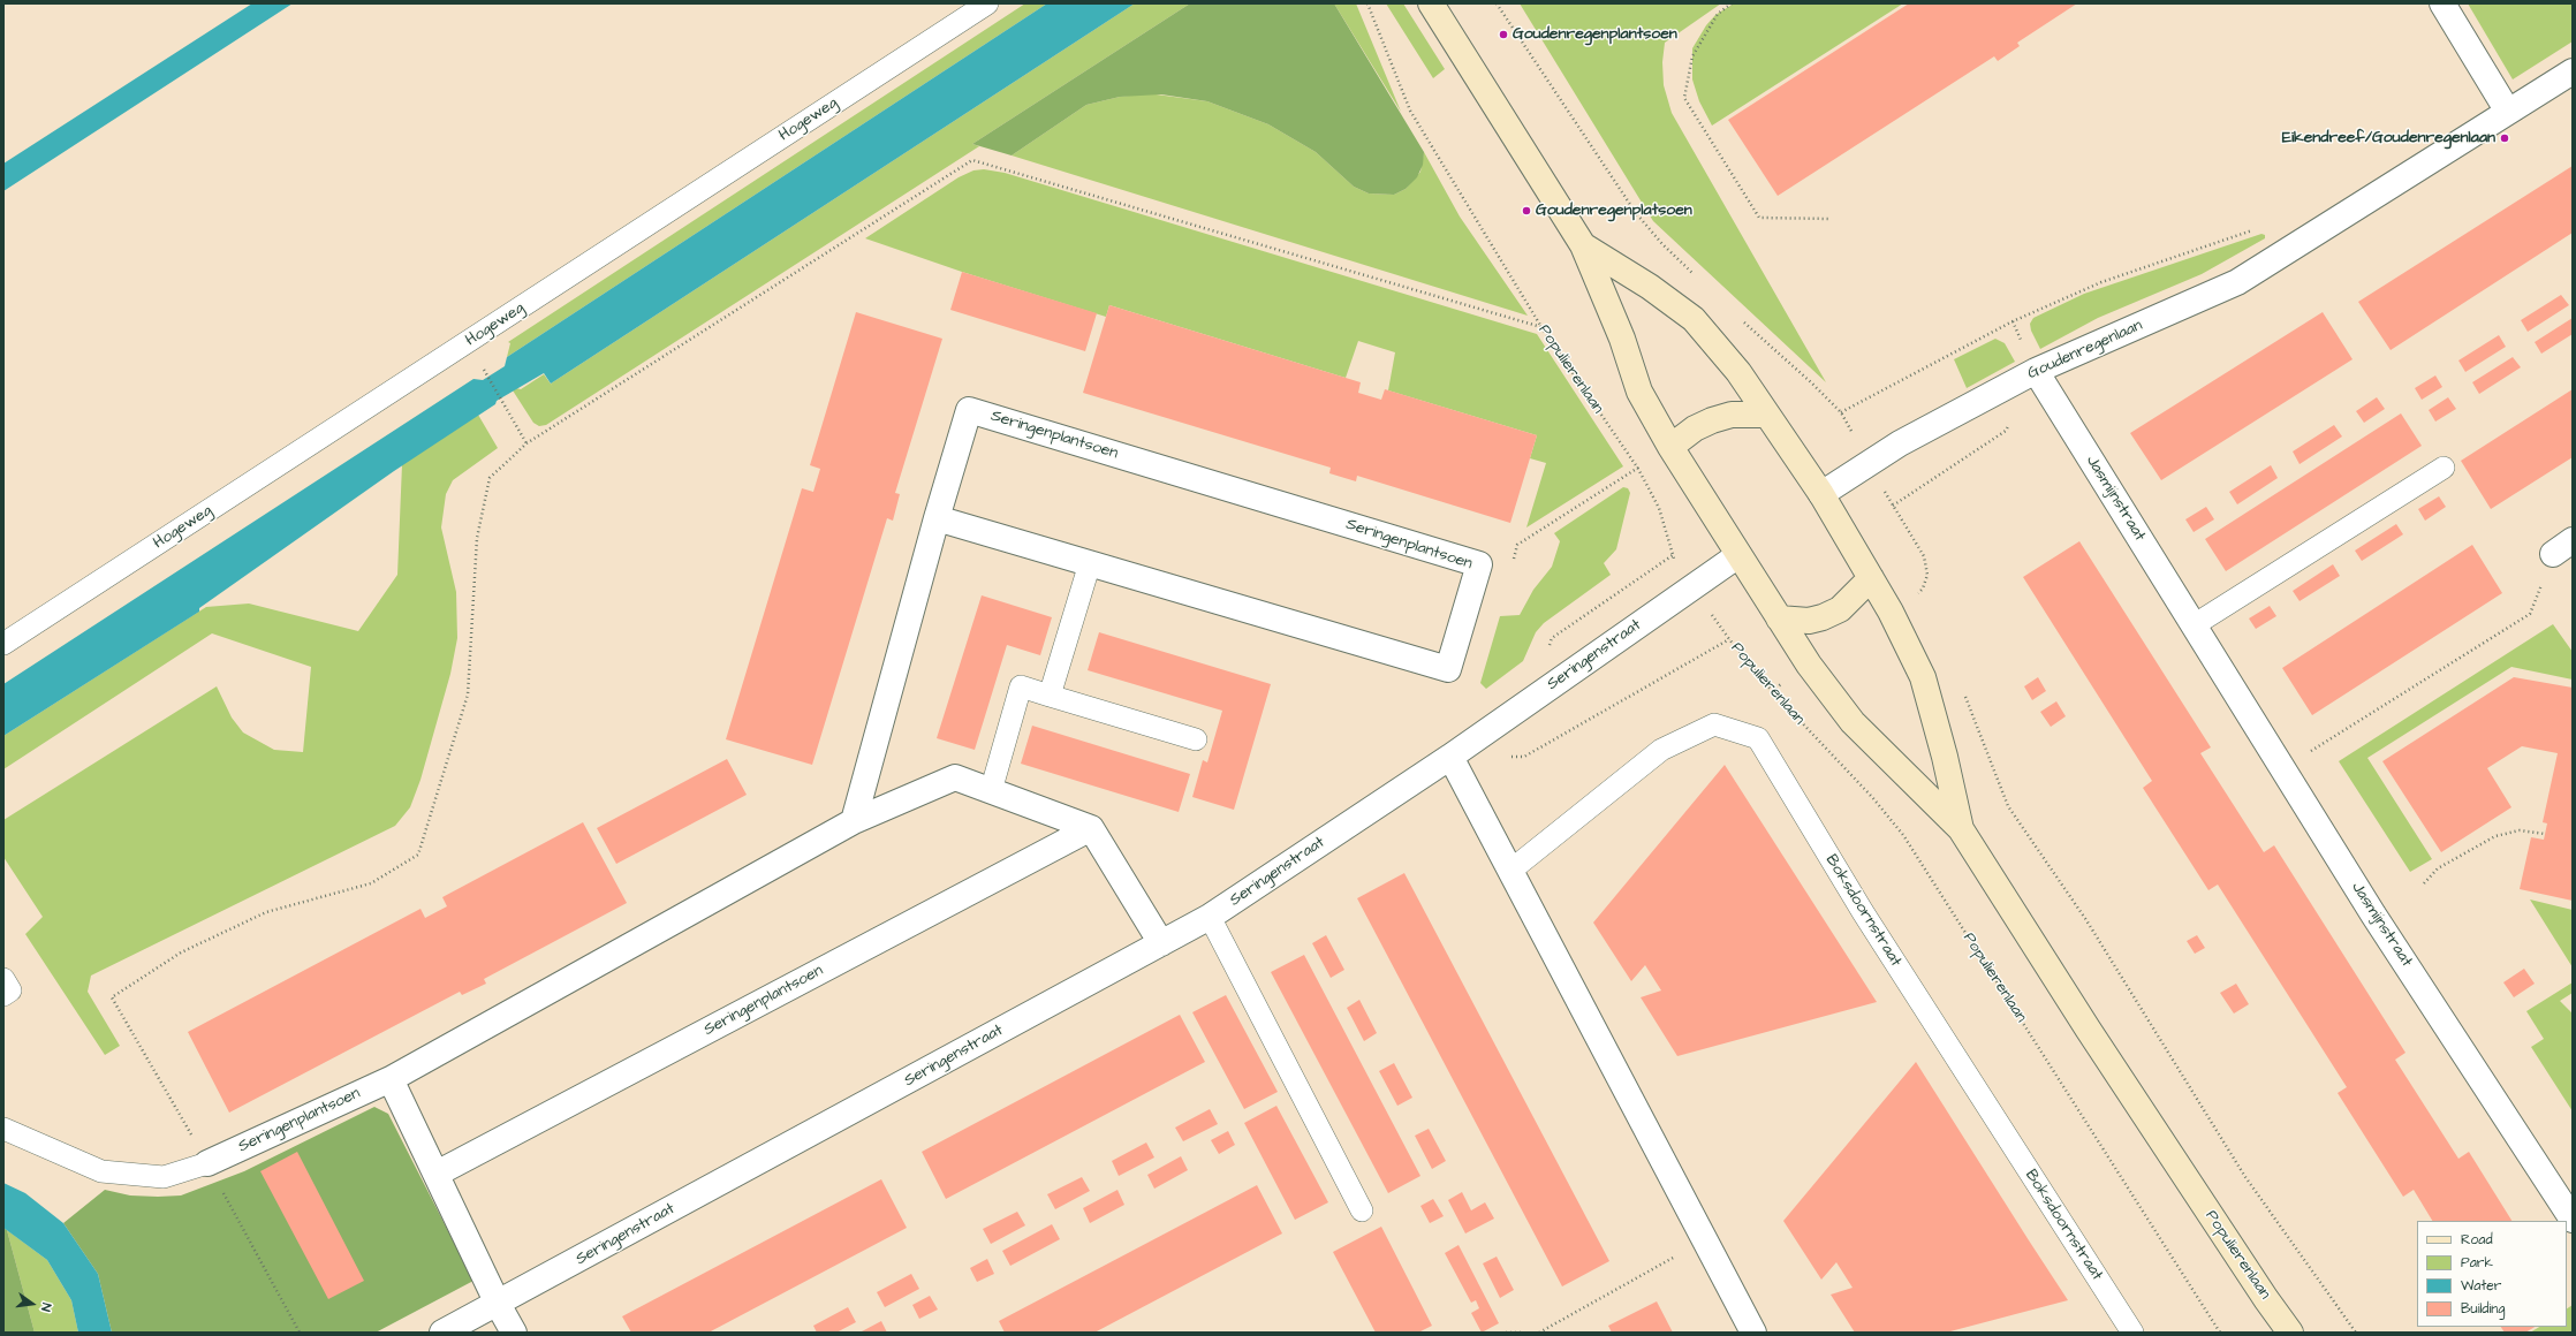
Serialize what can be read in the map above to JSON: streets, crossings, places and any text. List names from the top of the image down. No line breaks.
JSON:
{"streets":{"street":["Goudenregenlaan","Populierenlaan","Seringenplantsoen","Jasmijnstraat","Seringenstraat"],"lane":["Hogeweg","Boksdoornstraat"]},"crossings":[["Goudenregenlaan","Populierenlaan"],["Goudenregenlaan","Jasmijnstraat"],["Populierenlaan","Seringenstraat"]],"places":["Goudenregenplantsoen","Eikendreef/Goudenregenlaan","Goudenregenplatsoen"],"legend":["Road","Park","Water","Building"],"north":"right"}
